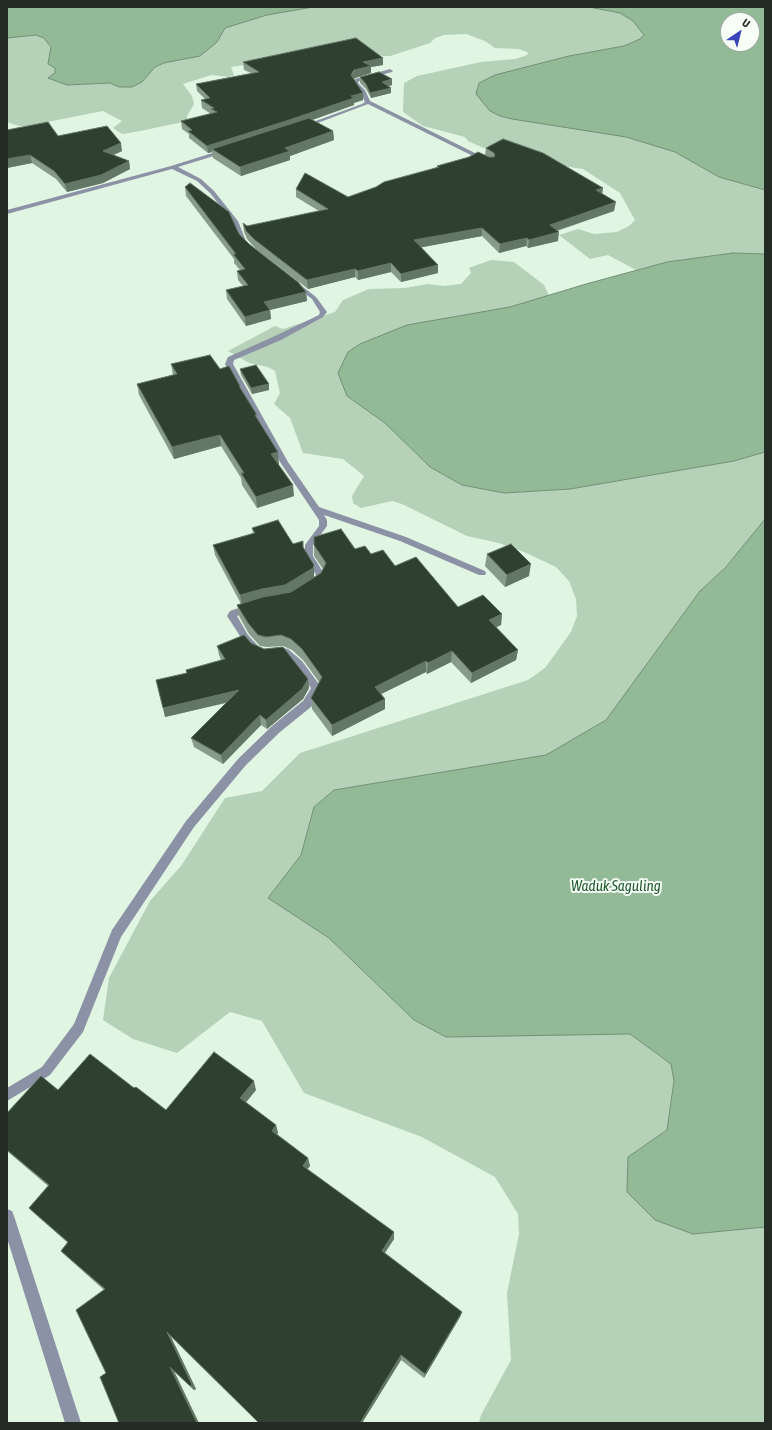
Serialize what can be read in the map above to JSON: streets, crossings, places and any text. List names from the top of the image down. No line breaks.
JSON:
{"water":["Waduk Saguling"],"north":"top right"}
